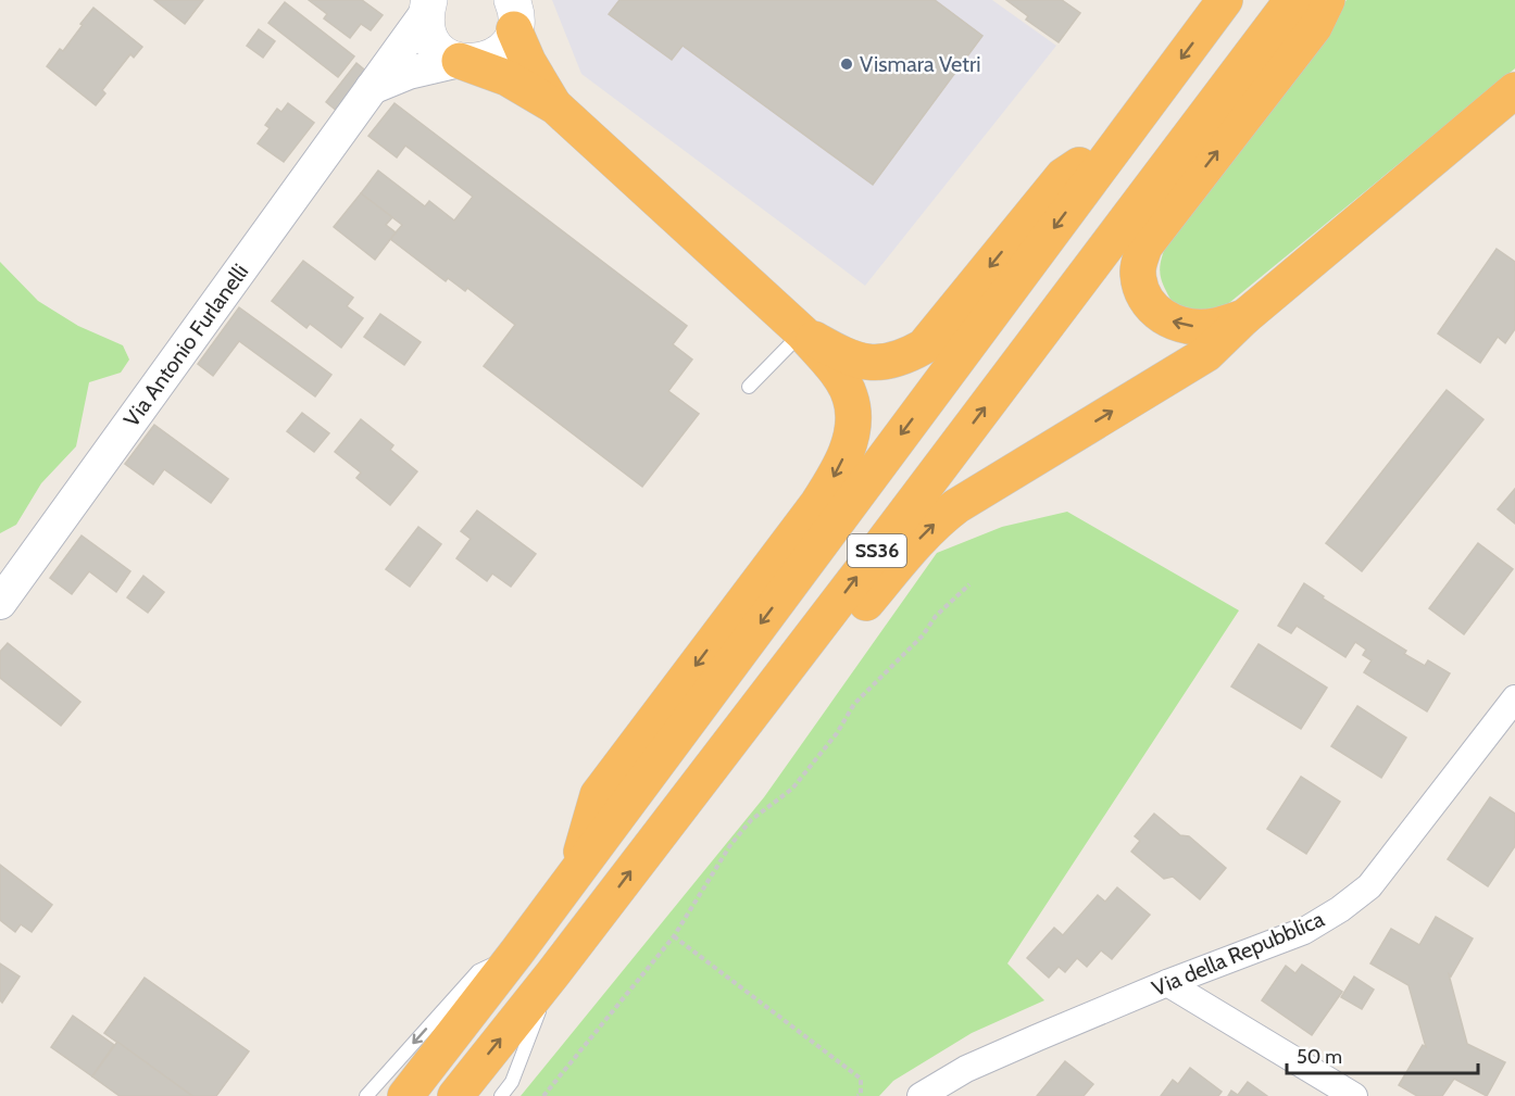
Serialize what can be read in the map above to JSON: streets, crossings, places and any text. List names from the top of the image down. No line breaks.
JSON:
{"streets":{"highway":["SS36"],"street":["Via Antonio Furlanelli","Via della Repubblica"]},"places":["Vismara Vetri"],"scale_bar":"50 m"}
